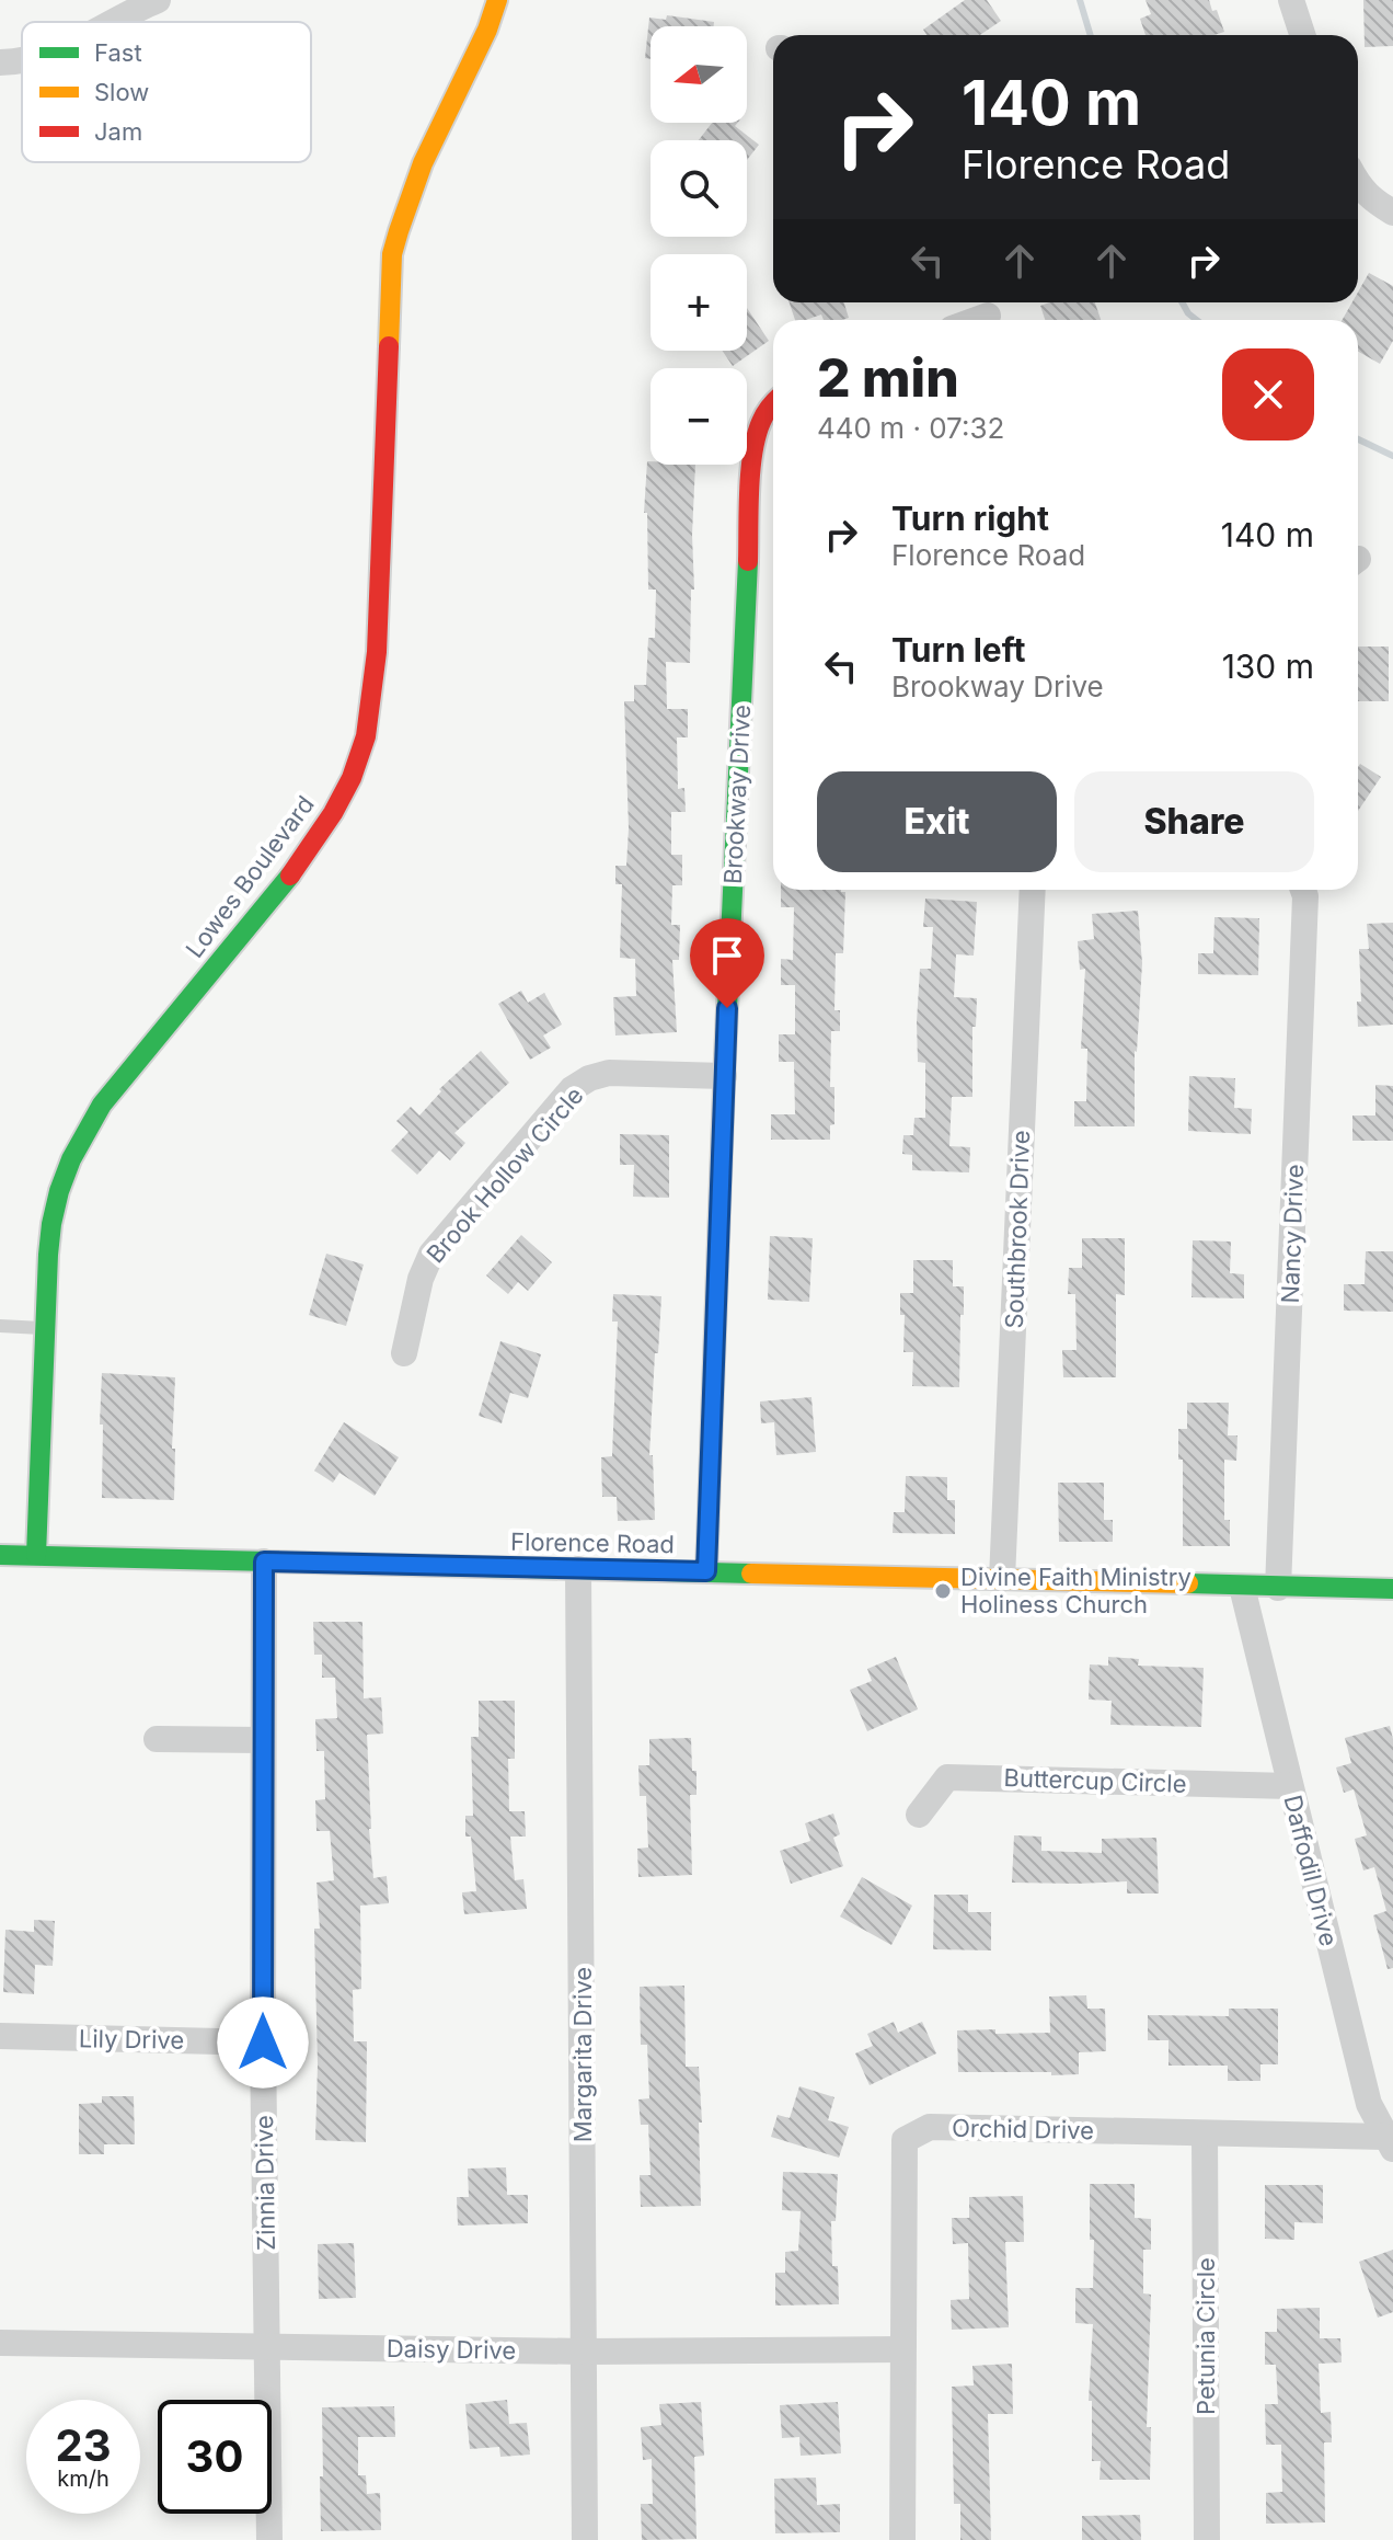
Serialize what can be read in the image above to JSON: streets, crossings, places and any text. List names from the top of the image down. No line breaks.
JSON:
{"streets":{"street":["Brookway Drive","Lowes Boulevard","Brook Hollow Circle","Southbrook Drive","Nancy Drive","Florence Road","Buttercup Circle","Daffodil Drive","Lily Drive","Margarita Drive","Orchid Drive","Zinnia Drive","Petunia Circle","Daisy Drive"]},"crossings":[["Brookway Drive","Brook Hollow Circle"],["Brookway Drive","Florence Road"],["Lowes Boulevard","Florence Road"],["Southbrook Drive","Florence Road"],["Nancy Drive","Florence Road"],["Florence Road","Daffodil Drive"],["Florence Road","Margarita Drive"],["Florence Road","Zinnia Drive"],["Buttercup Circle","Daffodil Drive"],["Daffodil Drive","Orchid Drive"],["Lily Drive","Zinnia Drive"],["Margarita Drive","Daisy Drive"],["Orchid Drive","Petunia Circle"],["Orchid Drive","Daisy Drive"],["Zinnia Drive","Daisy Drive"]],"places":["Divine Faith Ministry Holiness Church"],"legend":["Fast","Slow","Jam"],"north":"left","page":{"map_buttons":["+","−"],"turn":["140 m","Florence Road"],"heading":["2 min","440 m · 07:32"],"list":[{"name":"Turn right","note":"Florence Road","value":"140 m"},{"name":"Turn left","note":"Brookway Drive","value":"130 m"}],"buttons":["Exit","Share"],"speed":"23 km/h","limit":"30"}}
